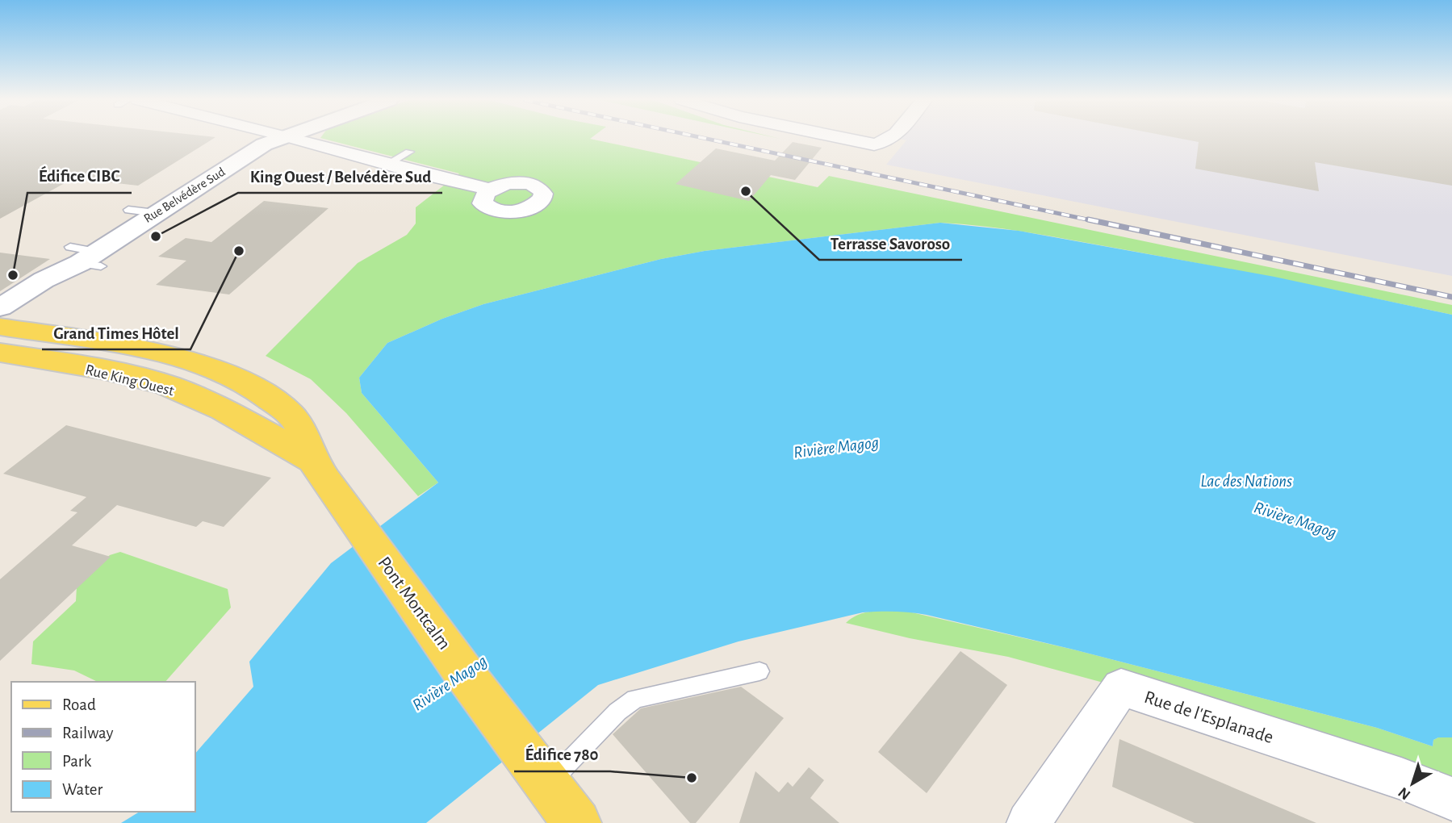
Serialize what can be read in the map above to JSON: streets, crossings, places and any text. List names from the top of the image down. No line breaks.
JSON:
{"streets":{"main road":["Rue Belvédère Sud","Rue King Ouest","Pont Montcalm"],"street":["Rue de l'Esplanade"]},"crossings":[["Rue Belvédère Sud","Rue King Ouest"],["Rue King Ouest","Pont Montcalm"]],"water":["Rivière Magog","Lac des Nations"],"places":["Terrasse Savoroso","King Ouest / Belvédère Sud","Grand Times Hôtel","Édifice CIBC","Édifice 780"],"legend":["Road","Railway","Park","Water"],"north":"bottom left"}
